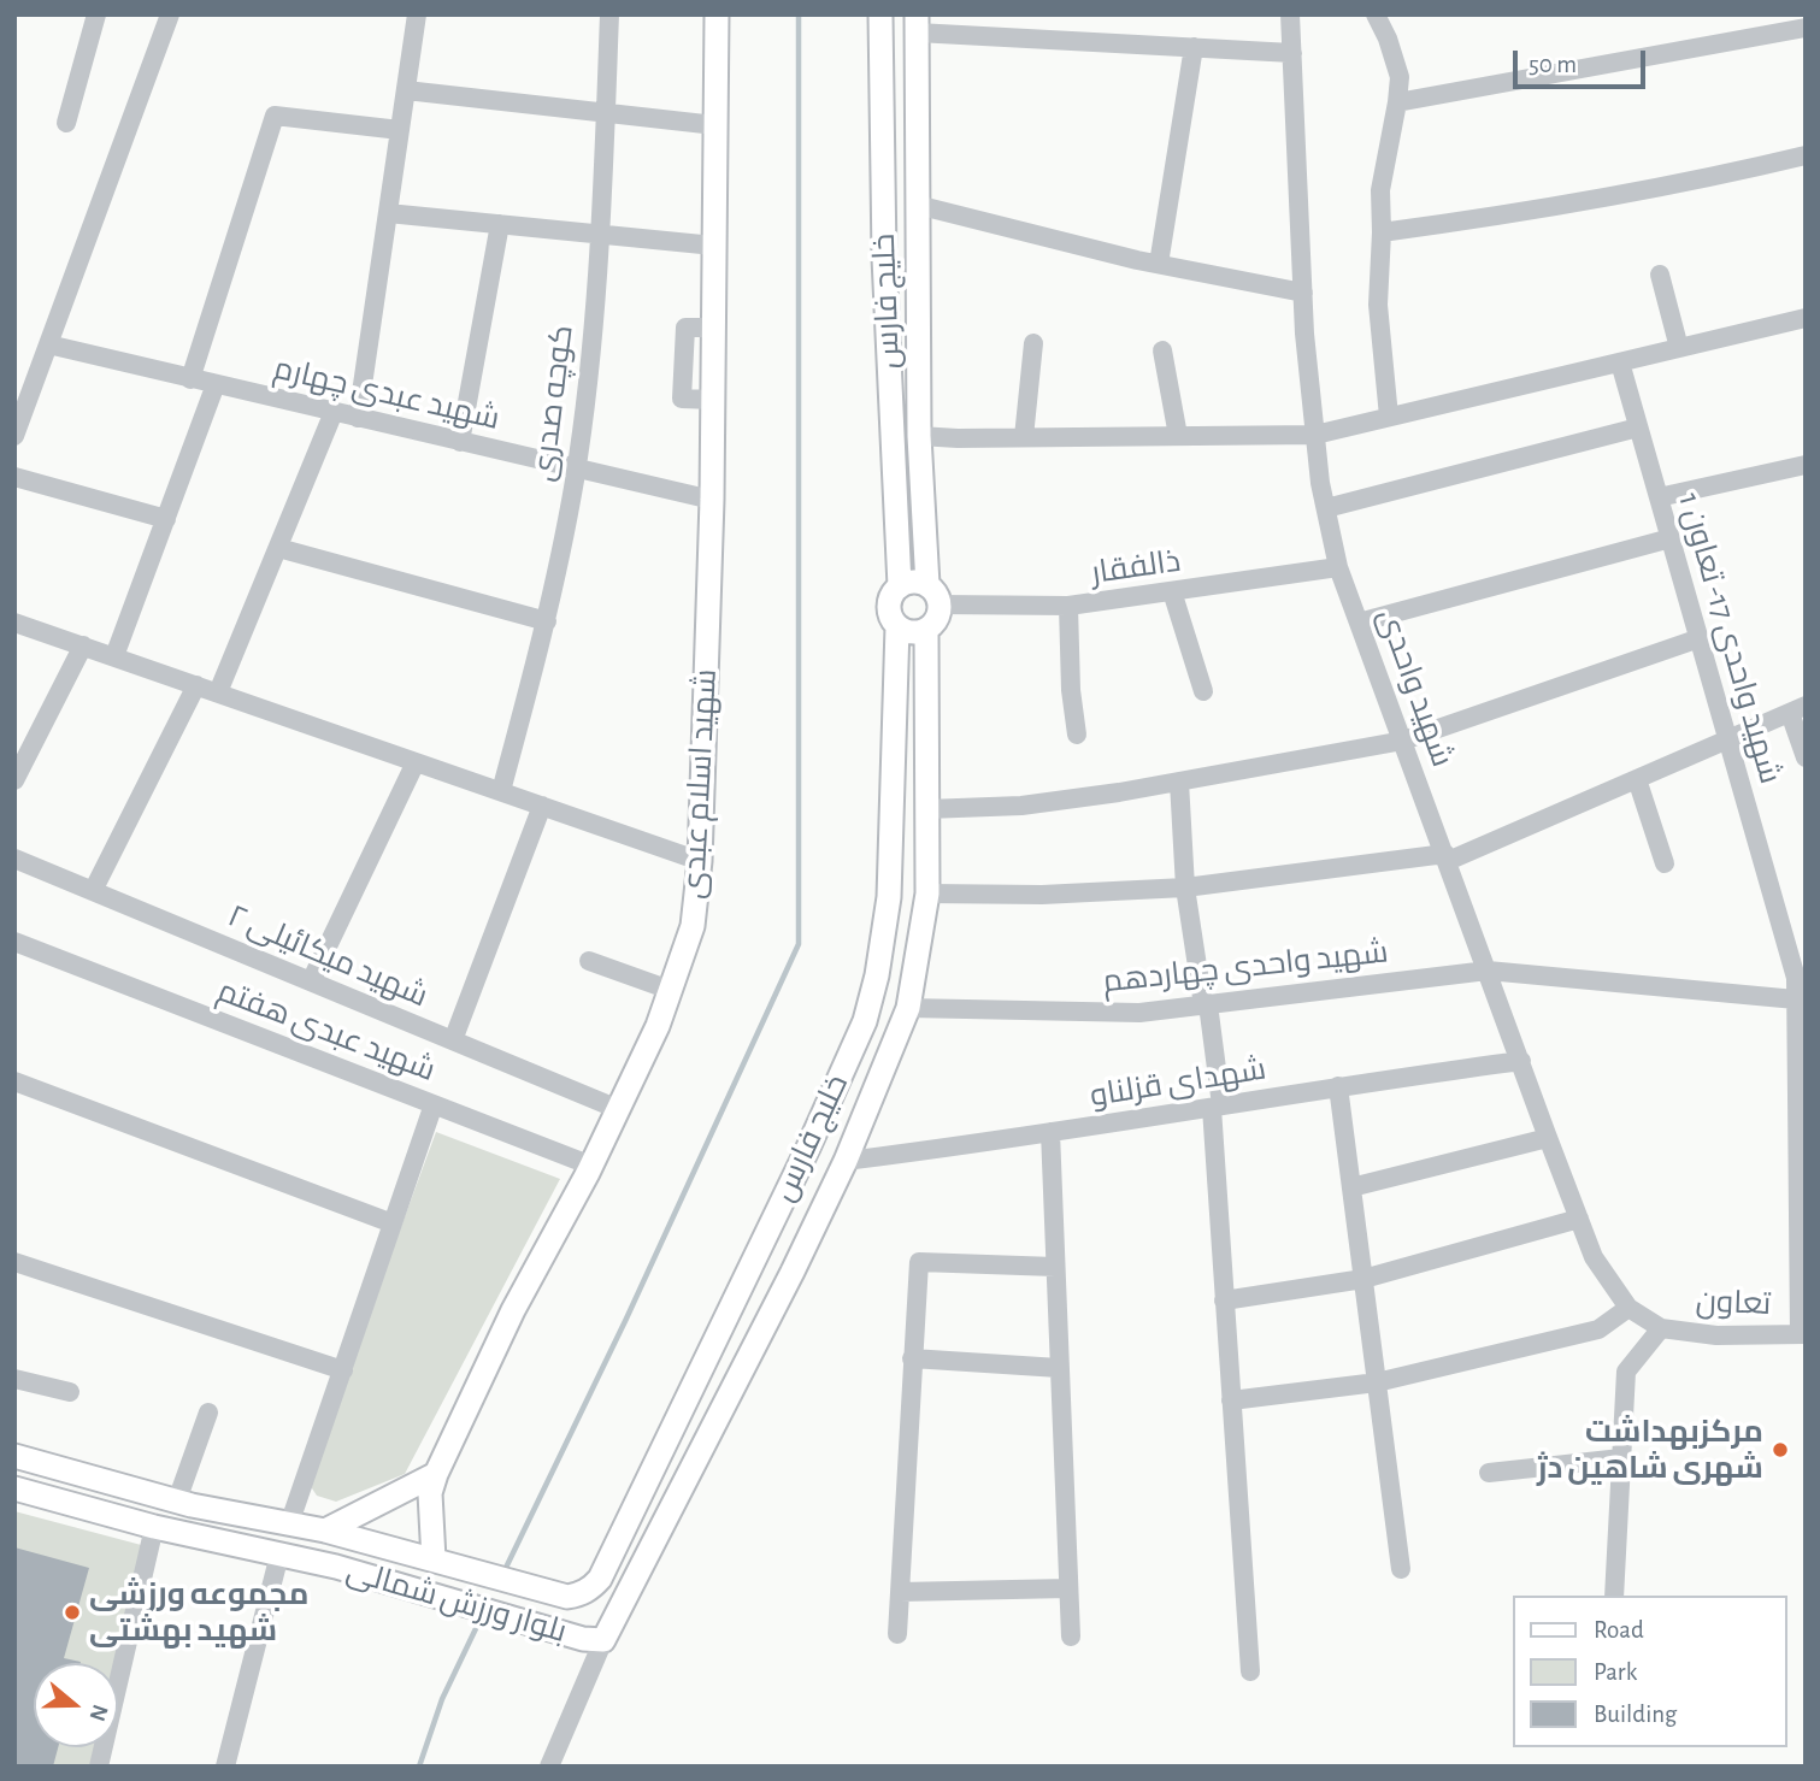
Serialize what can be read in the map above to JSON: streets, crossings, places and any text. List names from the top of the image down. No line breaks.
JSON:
{"streets":{"main road":["خلیج فارس","شهید اسلام عبدی","بلوار ورزش شمالی"],"street":["شهید عبدی چهارم","کوچه صدری","ذالفقار","شهید واحدی 17- تعاون 1","شهید واحدی","شهید میکائیلی ۲","شهید واحدی چهاردهم","شهید عبدی هفتم","شهدای قزلناو","تعاون"]},"crossings":[["خلیج فارس","ذالفقار"],["خلیج فارس","بلوار ورزش شمالی"],["شهید عبدی چهارم","کوچه صدری"],["شهید عبدی چهارم","شهید اسلام عبدی"],["ذالفقار","شهید واحدی"],["شهید واحدی 17- تعاون 1","شهید واحدی چهاردهم"],["شهید واحدی 17- تعاون 1","تعاون"],["شهید واحدی","شهید واحدی چهاردهم"],["شهید واحدی","شهدای قزلناو"],["شهید واحدی","تعاون"],["شهید اسلام عبدی","شهید میکائیلی ۲"],["شهید اسلام عبدی","شهید عبدی هفتم"],["شهید اسلام عبدی","بلوار ورزش شمالی"]],"places":["مرکزبهداشت شهری شاهین دژ","مجموعه ورزشی شهید بهشتی"],"legend":["Road","Park","Building"],"scale_bar":"50 m","north":"right"}
